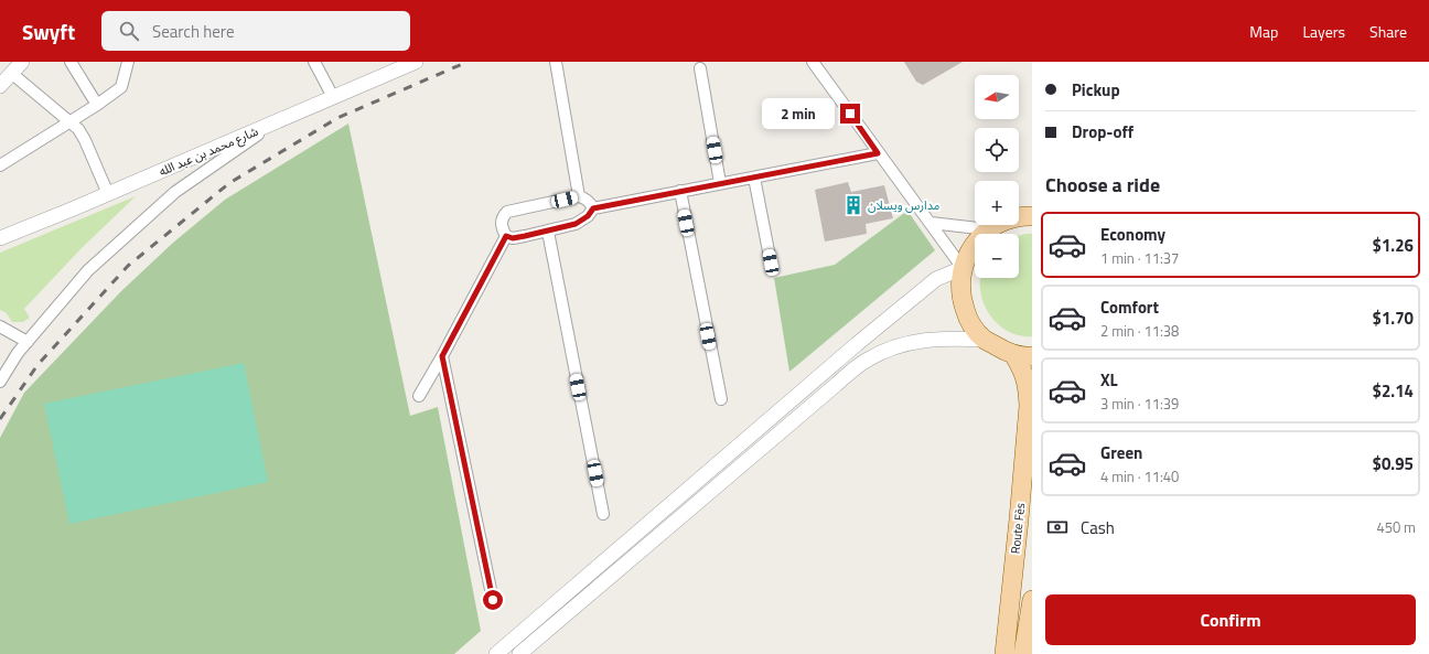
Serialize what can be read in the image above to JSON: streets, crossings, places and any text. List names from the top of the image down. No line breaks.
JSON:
{"streets":{"main road":["Route Fès"],"street":["شارع محمد بن عبد الله"]},"places":{"building":["مدارس ويسلان"]},"north":"left","page":{"header":"Swyft","search":"Search here","nav":["Map","Layers","Share"],"banner":["Pickup","Drop-off"],"map_buttons":["+","−"],"bubble":"2 min","heading":"Choose a ride","list":[{"name":"Economy","note":"1 min · 11:37","value":"$1.26"},{"name":"Comfort","note":"2 min · 11:38","value":"$1.70"},{"name":"XL","note":"3 min · 11:39","value":"$2.14"},{"name":"Green","note":"4 min · 11:40","value":"$0.95"}],"pay":["Cash","450 m"],"buttons":"Confirm"}}
